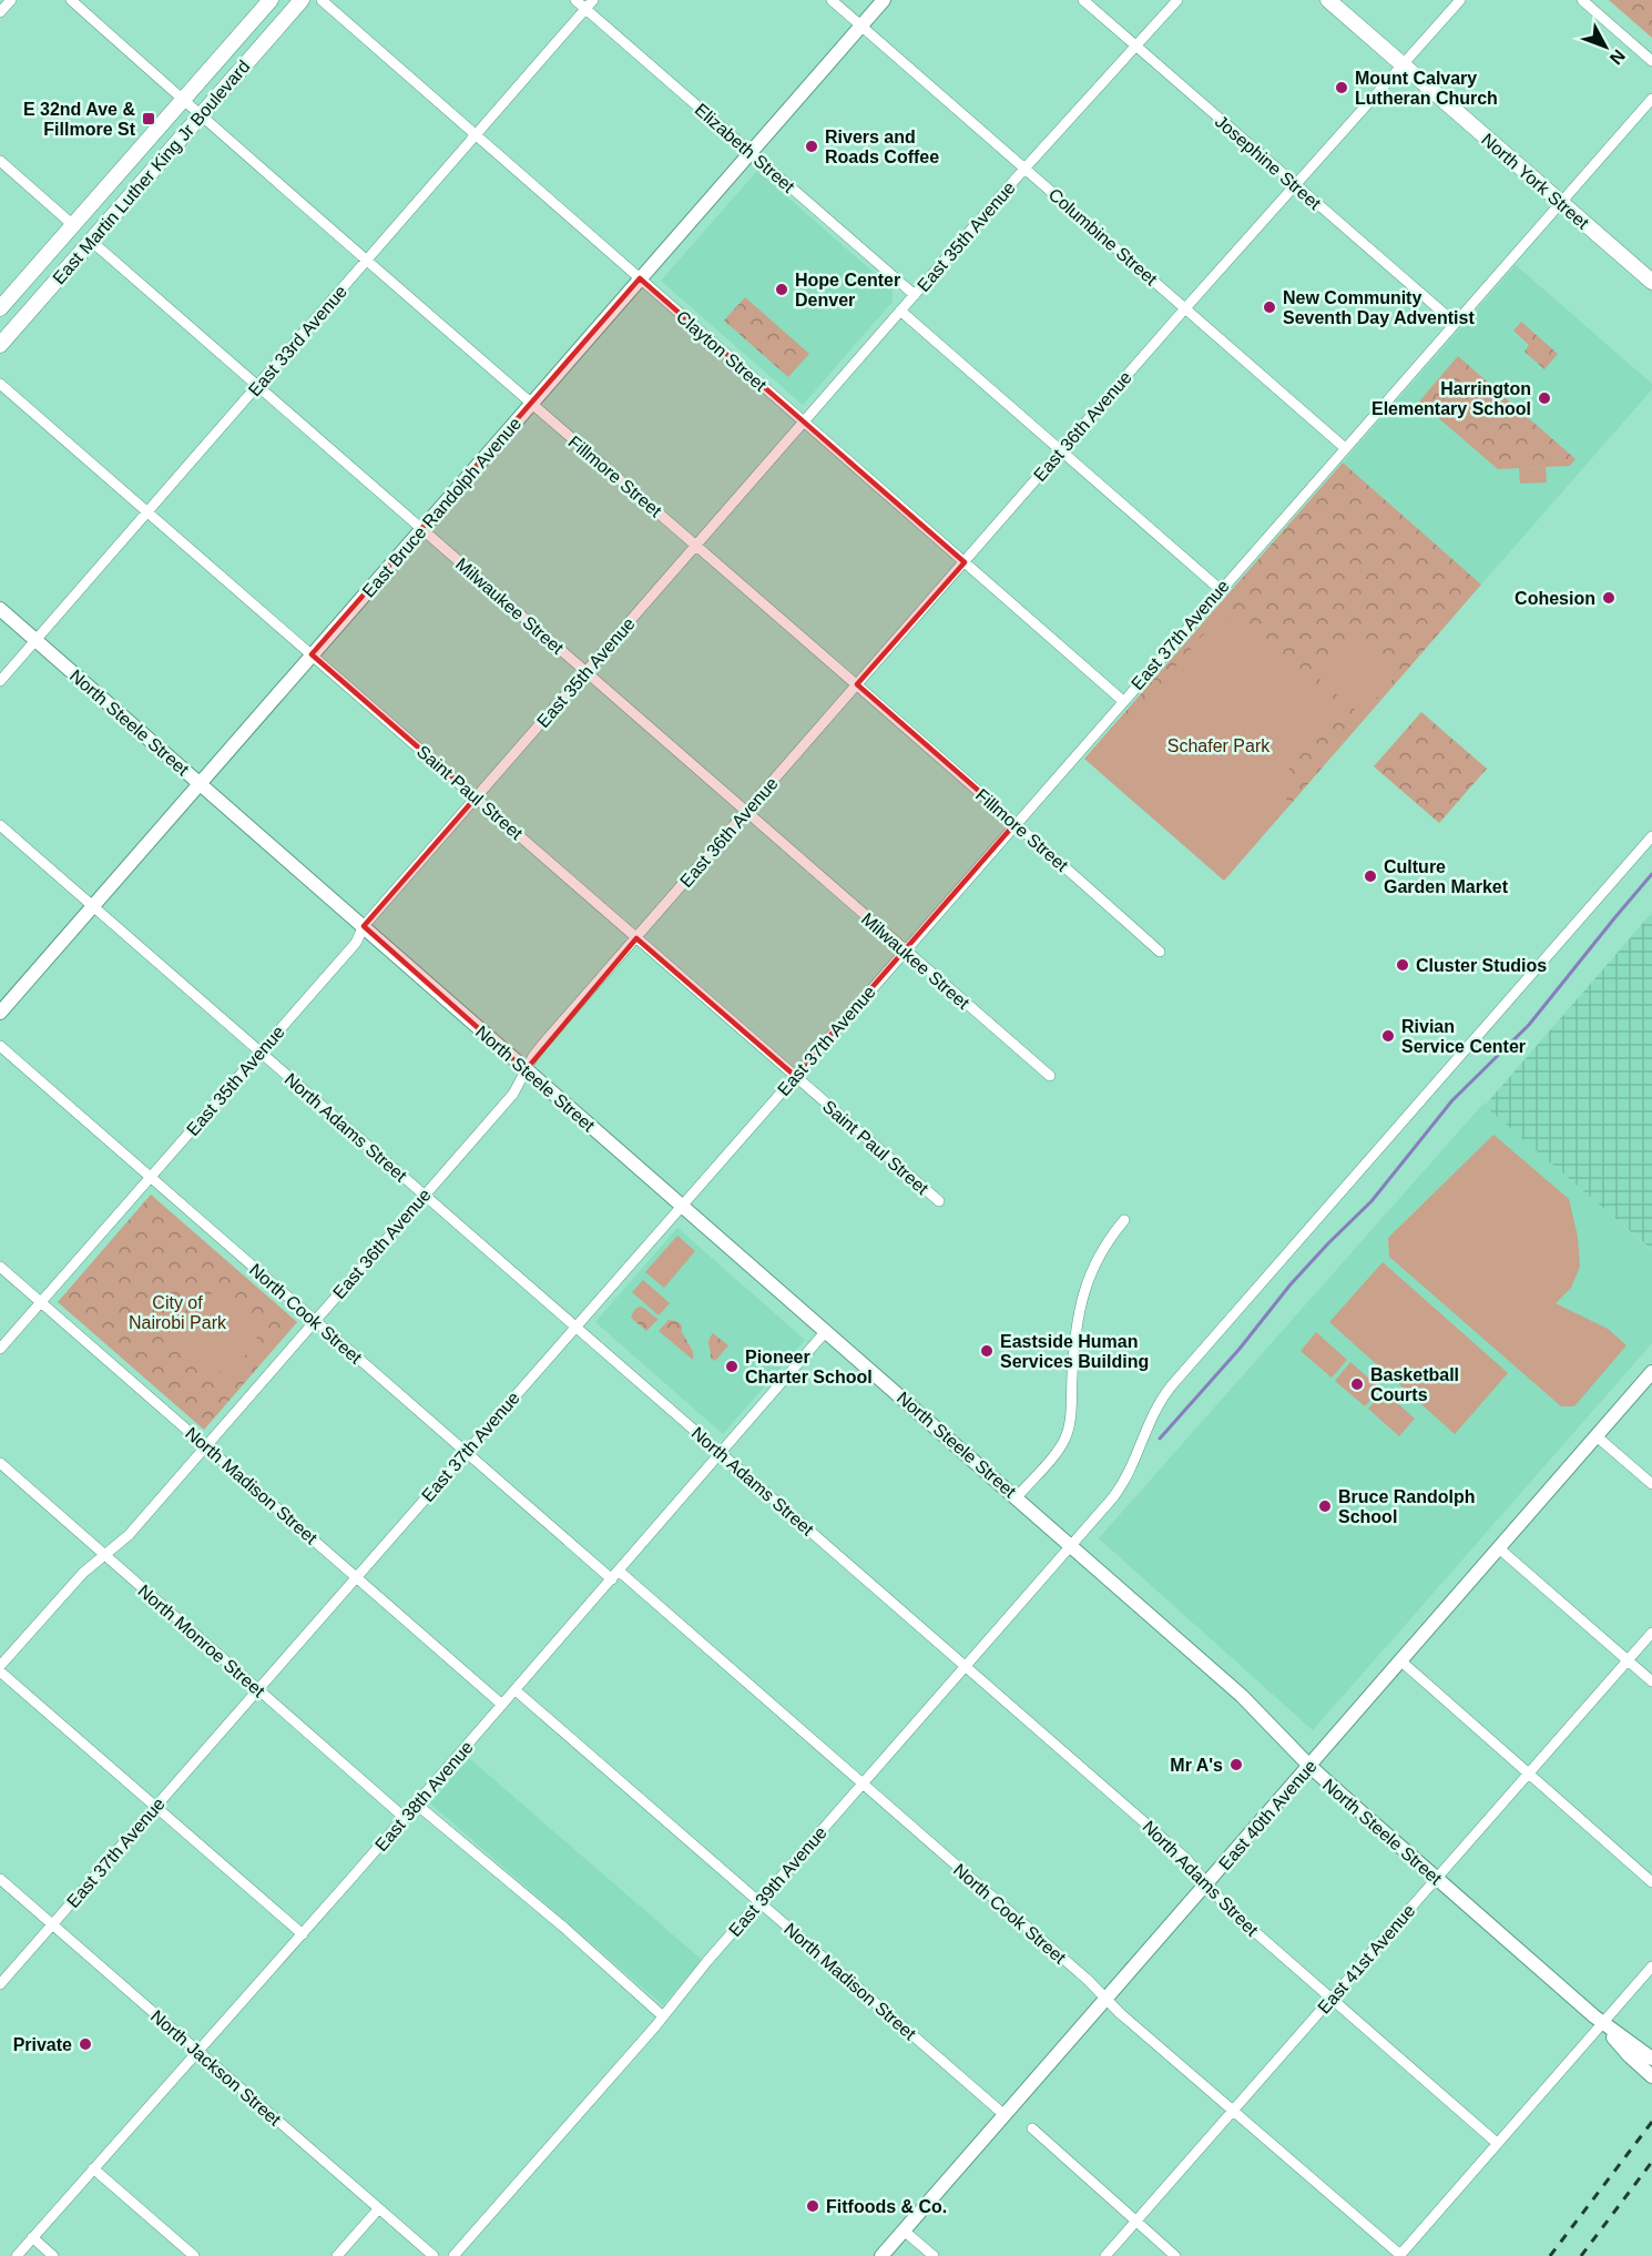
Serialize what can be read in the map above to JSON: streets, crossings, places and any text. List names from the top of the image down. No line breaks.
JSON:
{"streets":{"main road":["East Martin Luther King Jr Boulevard","North York Street"],"street":["Elizabeth Street","Josephine Street","East 35th Avenue","Columbine Street","East 33rd Avenue","Clayton Street","East 36th Avenue","Fillmore Street","East Bruce Randolph Avenue","Milwaukee Street","East 37th Avenue","North Steele Street","Saint Paul Street","North Adams Street","North Cook Street","North Madison Street","North Monroe Street","East 38th Avenue","East 40th Avenue","East 39th Avenue","East 41st Avenue","North Jackson Street"]},"crossings":[["Elizabeth Street","East 35th Avenue"],["Elizabeth Street","East 33rd Avenue"],["Elizabeth Street","East Bruce Randolph Avenue"],["Josephine Street","East 35th Avenue"],["Josephine Street","East 36th Avenue"],["Josephine Street","East 37th Avenue"],["East Martin Luther King Jr Boulevard","Fillmore Street"],["East Martin Luther King Jr Boulevard","Milwaukee Street"],["North York Street","East 36th Avenue"],["North York Street","East 37th Avenue"],["East 35th Avenue","Columbine Street"],["East 35th Avenue","Clayton Street"],["East 35th Avenue","Fillmore Street"],["East 35th Avenue","Milwaukee Street"],["East 35th Avenue","North Steele Street"],["East 35th Avenue","Saint Paul Street"],["East 35th Avenue","North Adams Street"],["East 35th Avenue","North Cook Street"],["East 35th Avenue","North Madison Street"],["Columbine Street","East 36th Avenue"],["Columbine Street","East Bruce Randolph Avenue"],["Columbine Street","East 37th Avenue"],["East 33rd Avenue","Clayton Street"],["East 33rd Avenue","Fillmore Street"],["East 33rd Avenue","Milwaukee Street"],["East 33rd Avenue","North Steele Street"],["East 33rd Avenue","Saint Paul Street"],["Clayton Street","East 36th Avenue"],["Clayton Street","East Bruce Randolph Avenue"],["Clayton Street","East 37th Avenue"],["East 36th Avenue","Fillmore Street"],["East 36th Avenue","Milwaukee Street"],["East 36th Avenue","North Steele Street"],["East 36th Avenue","Saint Paul Street"],["East 36th Avenue","North Adams Street"],["East 36th Avenue","North Cook Street"],["East 36th Avenue","North Madison Street"],["East 36th Avenue","North Monroe Street"],["Fillmore Street","East Bruce Randolph Avenue"],["Fillmore Street","East 37th Avenue"],["East Bruce Randolph Avenue","Milwaukee Street"],["East Bruce Randolph Avenue","North Steele Street"],["East Bruce Randolph Avenue","Saint Paul Street"],["East Bruce Randolph Avenue","North Adams Street"],["Milwaukee Street","East 37th Avenue"],["East 37th Avenue","North Steele Street"],["East 37th Avenue","Saint Paul Street"],["East 37th Avenue","North Adams Street"],["East 37th Avenue","North Cook Street"],["East 37th Avenue","North Madison Street"],["East 37th Avenue","North Monroe Street"],["East 37th Avenue","North Jackson Street"],["North Steele Street","East 38th Avenue"],["North Steele Street","East 40th Avenue"],["North Steele Street","East 39th Avenue"],["North Steele Street","East 41st Avenue"],["North Adams Street","East 38th Avenue"],["North Adams Street","East 40th Avenue"],["North Adams Street","East 39th Avenue"],["North Adams Street","East 41st Avenue"],["North Cook Street","East 38th Avenue"],["North Cook Street","East 40th Avenue"],["North Cook Street","East 39th Avenue"],["North Cook Street","East 41st Avenue"],["North Madison Street","East 38th Avenue"],["North Madison Street","East 40th Avenue"],["North Madison Street","East 39th Avenue"],["North Monroe Street","East 38th Avenue"],["East 38th Avenue","North Jackson Street"]],"parks":["Schafer Park","City of Nairobi Park"],"places":{"other":["Mount Calvary Lutheran Church","Rivers and Roads Coffee","Hope Center Denver","New Community Seventh Day Adventist","Harrington Elementary School","Cohesion","Culture Garden Market","Cluster Studios","Rivian Service Center","Eastside Human Services Building","Pioneer Charter School","Basketball Courts","Bruce Randolph School","Mr A's","Private","Fitfoods & Co."],"transit":["E 32nd Ave & Fillmore St"]},"north":"bottom right"}
